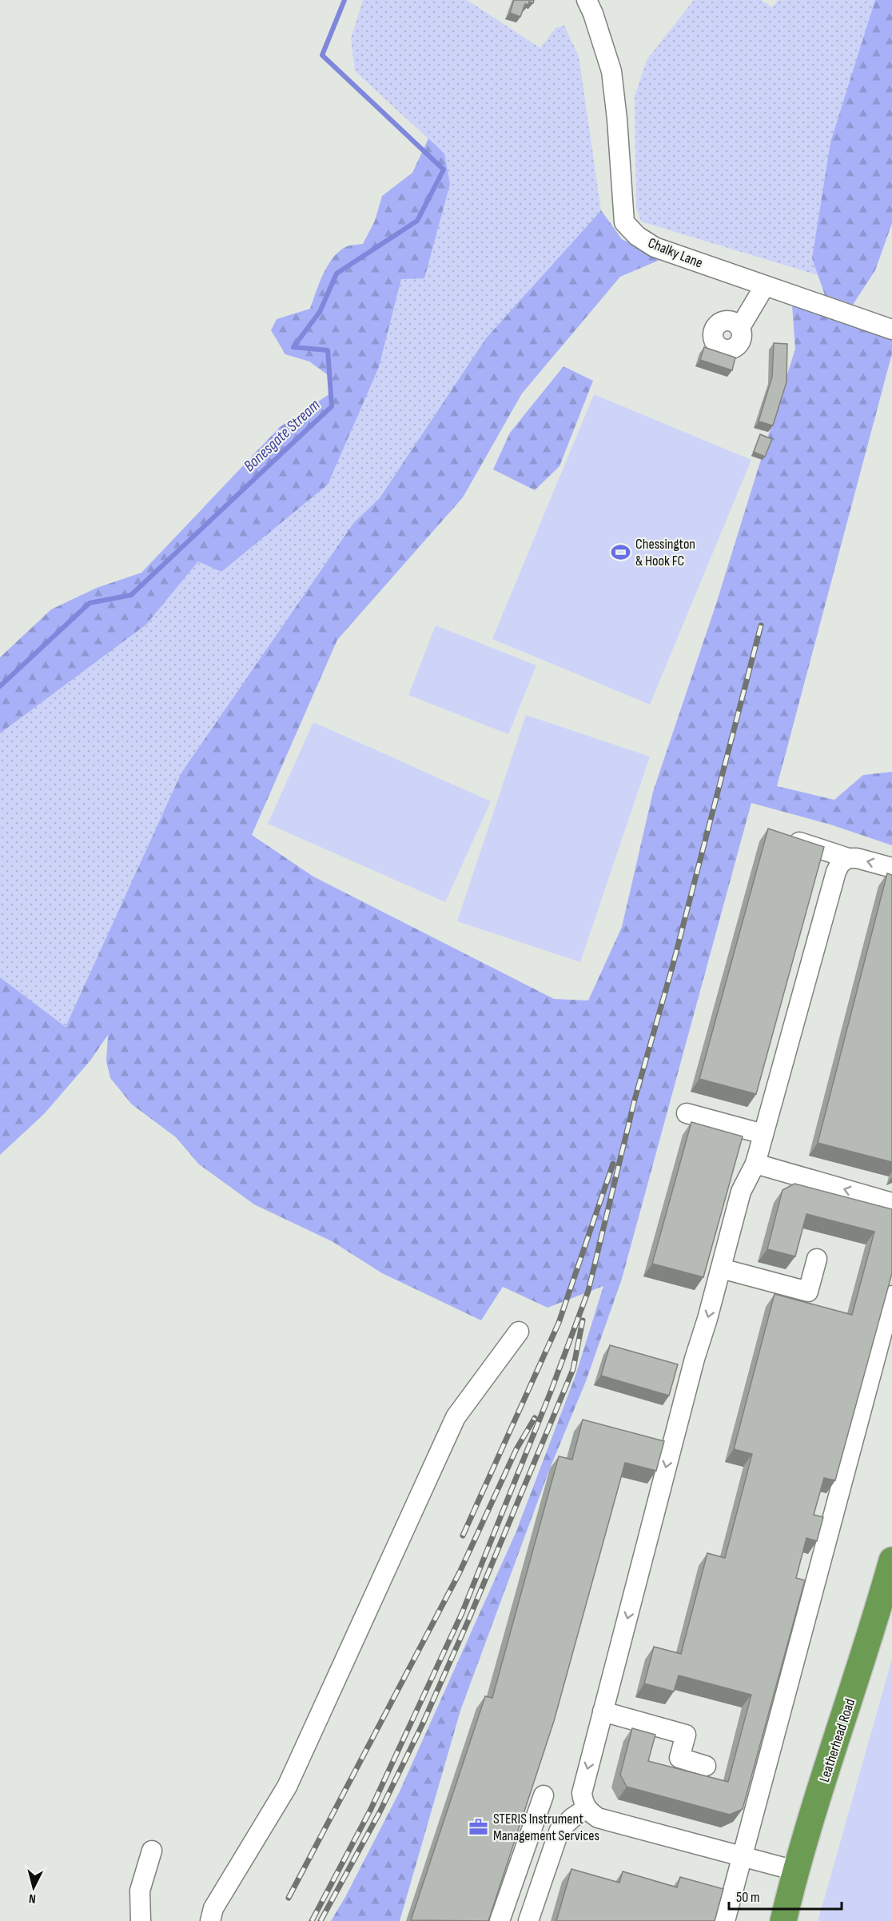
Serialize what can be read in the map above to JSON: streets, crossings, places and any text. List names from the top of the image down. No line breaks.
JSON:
{"streets":{"highway":["Leatherhead Road"],"street":["Chalky Lane"]},"water":["Bonesgate Stream"],"places":{"sports":["Chessington & Hook FC"],"office":["STERIS Instrument Management Services"]},"scale_bar":"50 m","north":"bottom"}
